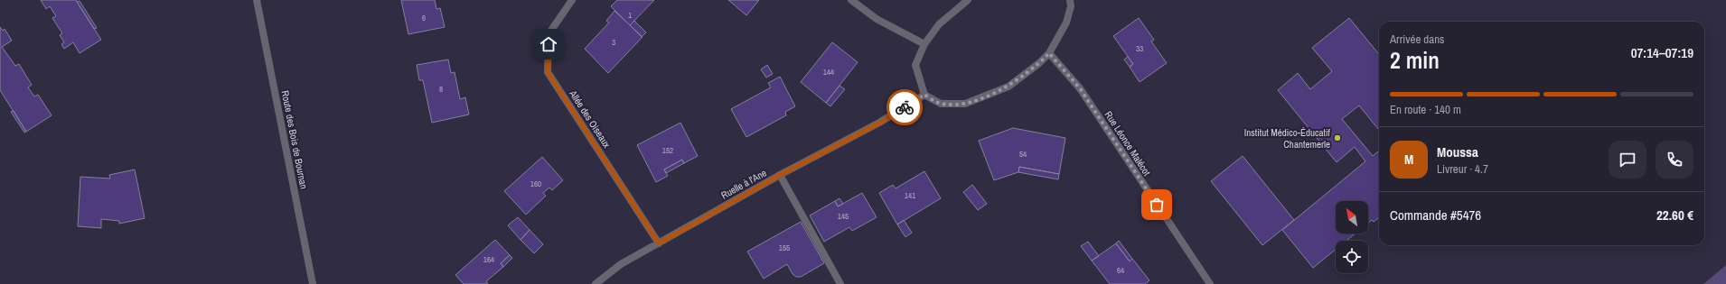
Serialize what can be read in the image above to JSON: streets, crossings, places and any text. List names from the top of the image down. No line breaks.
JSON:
{"streets":{"street":["Allée des Oiseaux","Route des Bois de Bournan","Rue Léonce Malécot","Ruelle à l'Ane"]},"crossings":[["Allée des Oiseaux","Ruelle à l'Ane"]],"places":["Institut Médico-Éducatif Chantemerle"],"house_numbers":["1","6","3","33","144","8","152","54","160","141","145","155","164","64"],"north":"top left","page":{"heading":["2 min","Arrivée dans","07:14–07:19"],"panel":["Moussa","Livreur · 4.7","Commande #5476","22.60 €"],"bar":"En route · 140 m","round":"M"}}
